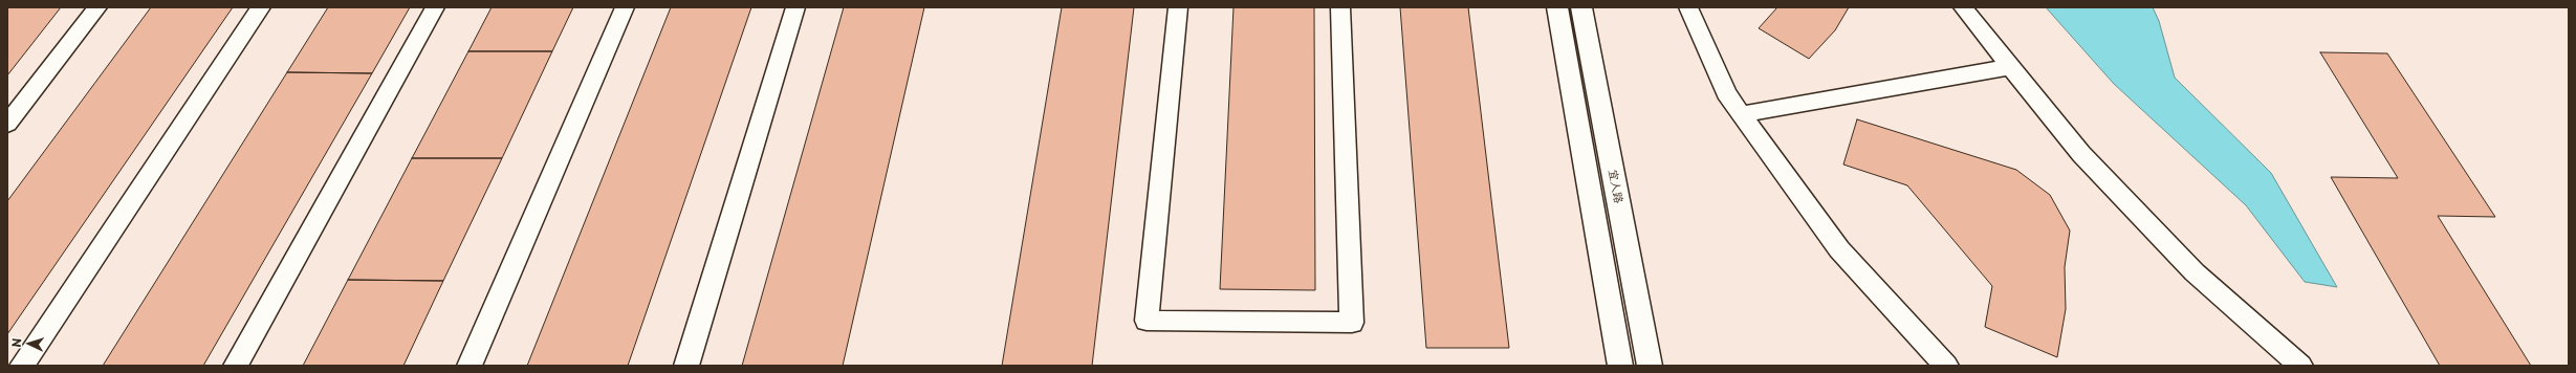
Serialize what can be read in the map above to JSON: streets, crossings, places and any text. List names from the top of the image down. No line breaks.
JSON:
{"streets":{"street":["宜人路"]},"north":"left"}
